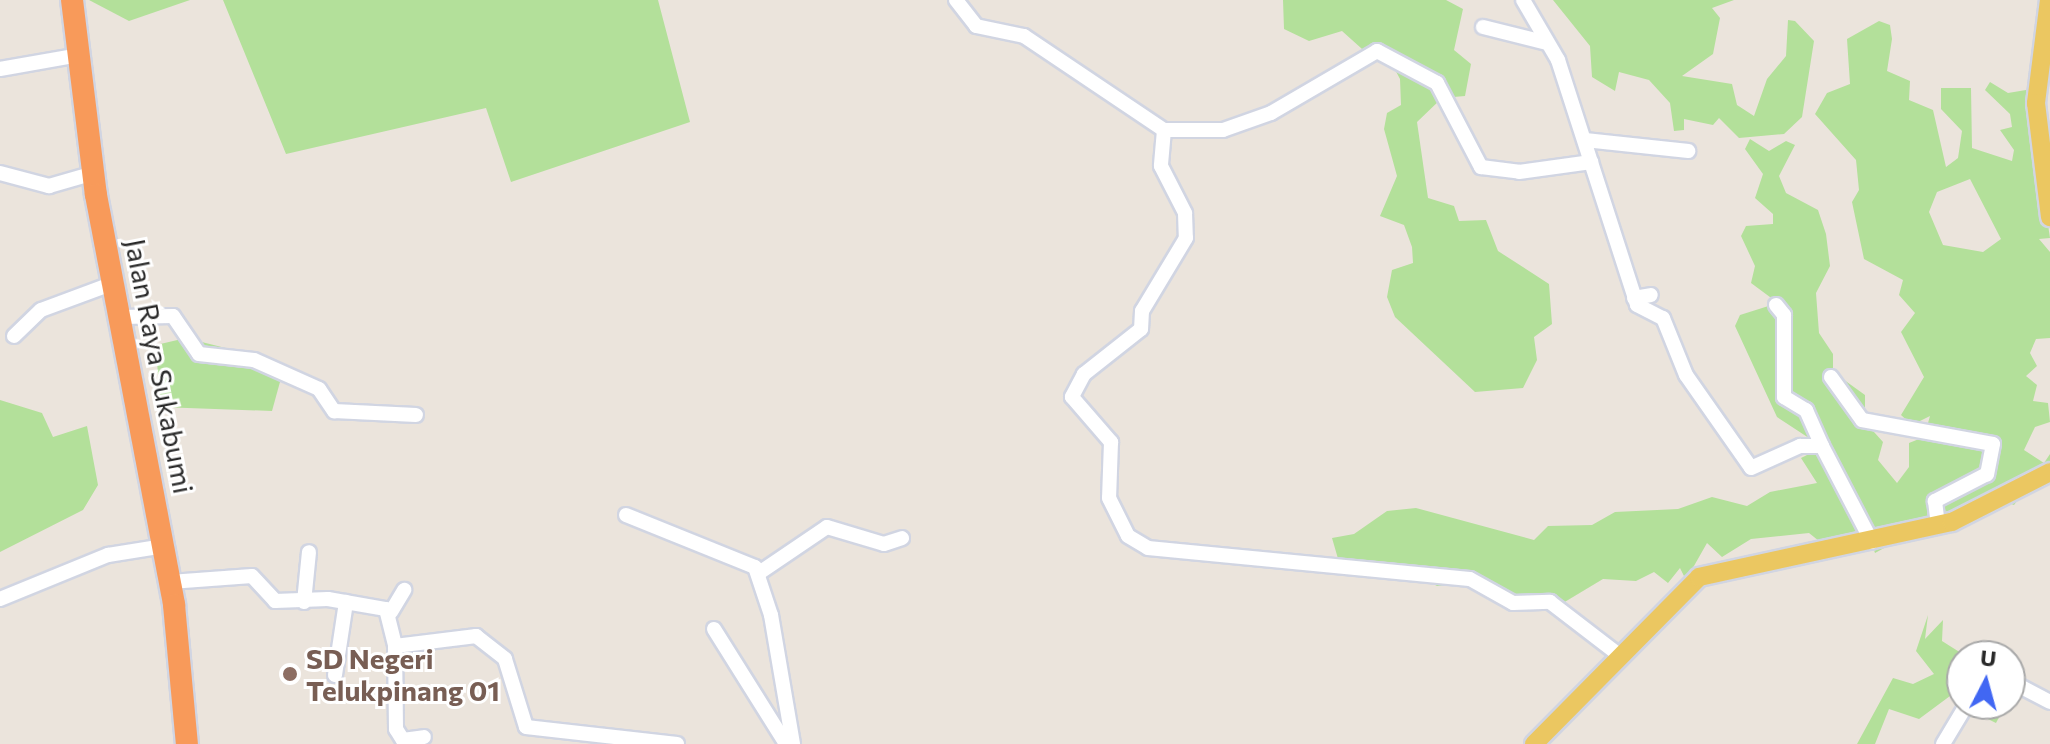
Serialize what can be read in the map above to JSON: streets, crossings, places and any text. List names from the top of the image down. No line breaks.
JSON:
{"streets":{"highway":["Jalan Raya Sukabumi"]},"places":["SD Negeri Telukpinang 01"],"north":"top"}
